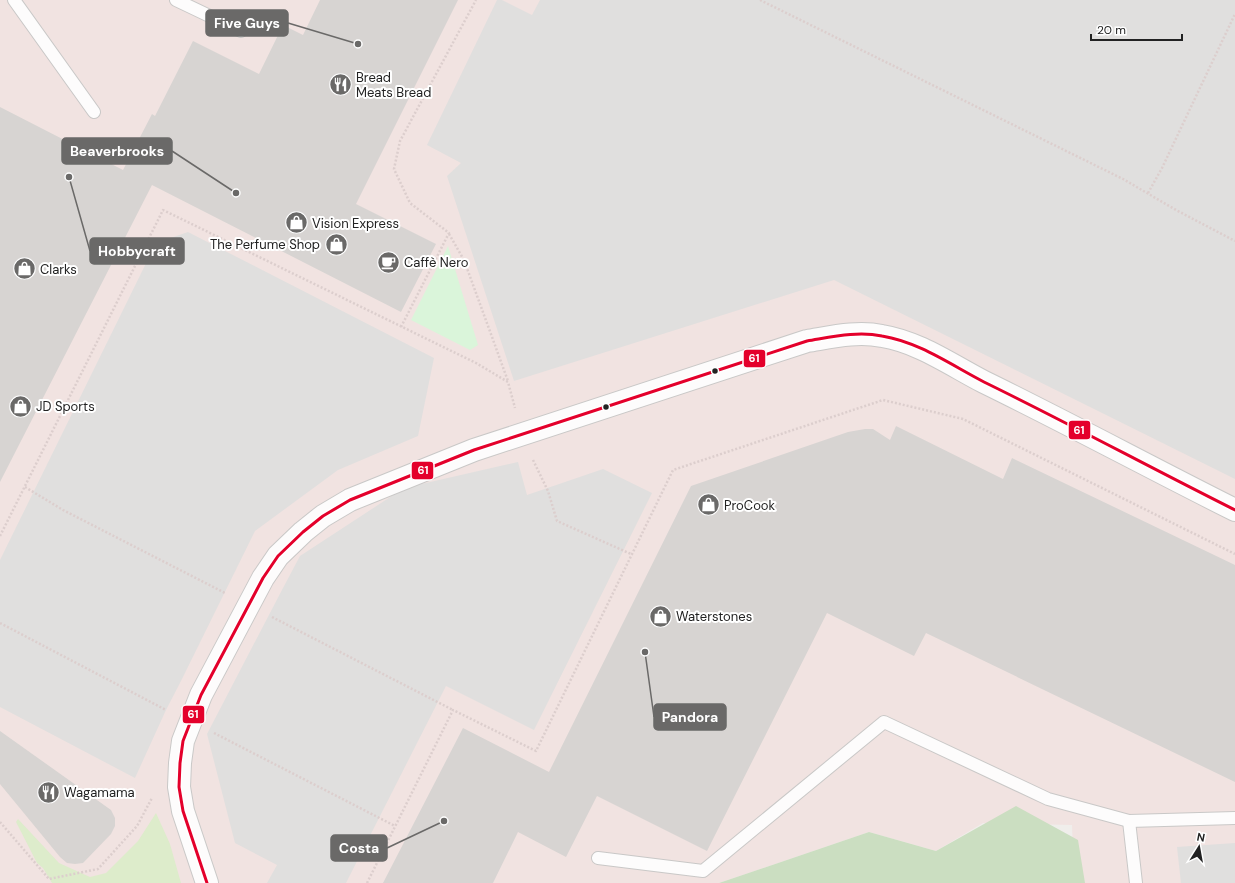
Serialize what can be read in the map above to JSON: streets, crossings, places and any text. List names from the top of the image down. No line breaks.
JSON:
{"places":{"other":["Five Guys","Hobbycraft","Beaverbrooks","Pandora","Costa"],"restaurant":["Bread Meats Bread","Wagamama"],"shop":["Vision Express","The Perfume Shop","Clarks","JD Sports","ProCook","Waterstones"],"cafe":["Caffè Nero"]},"lines":["transit line 61"],"scale_bar":"20 m","north":"top"}
